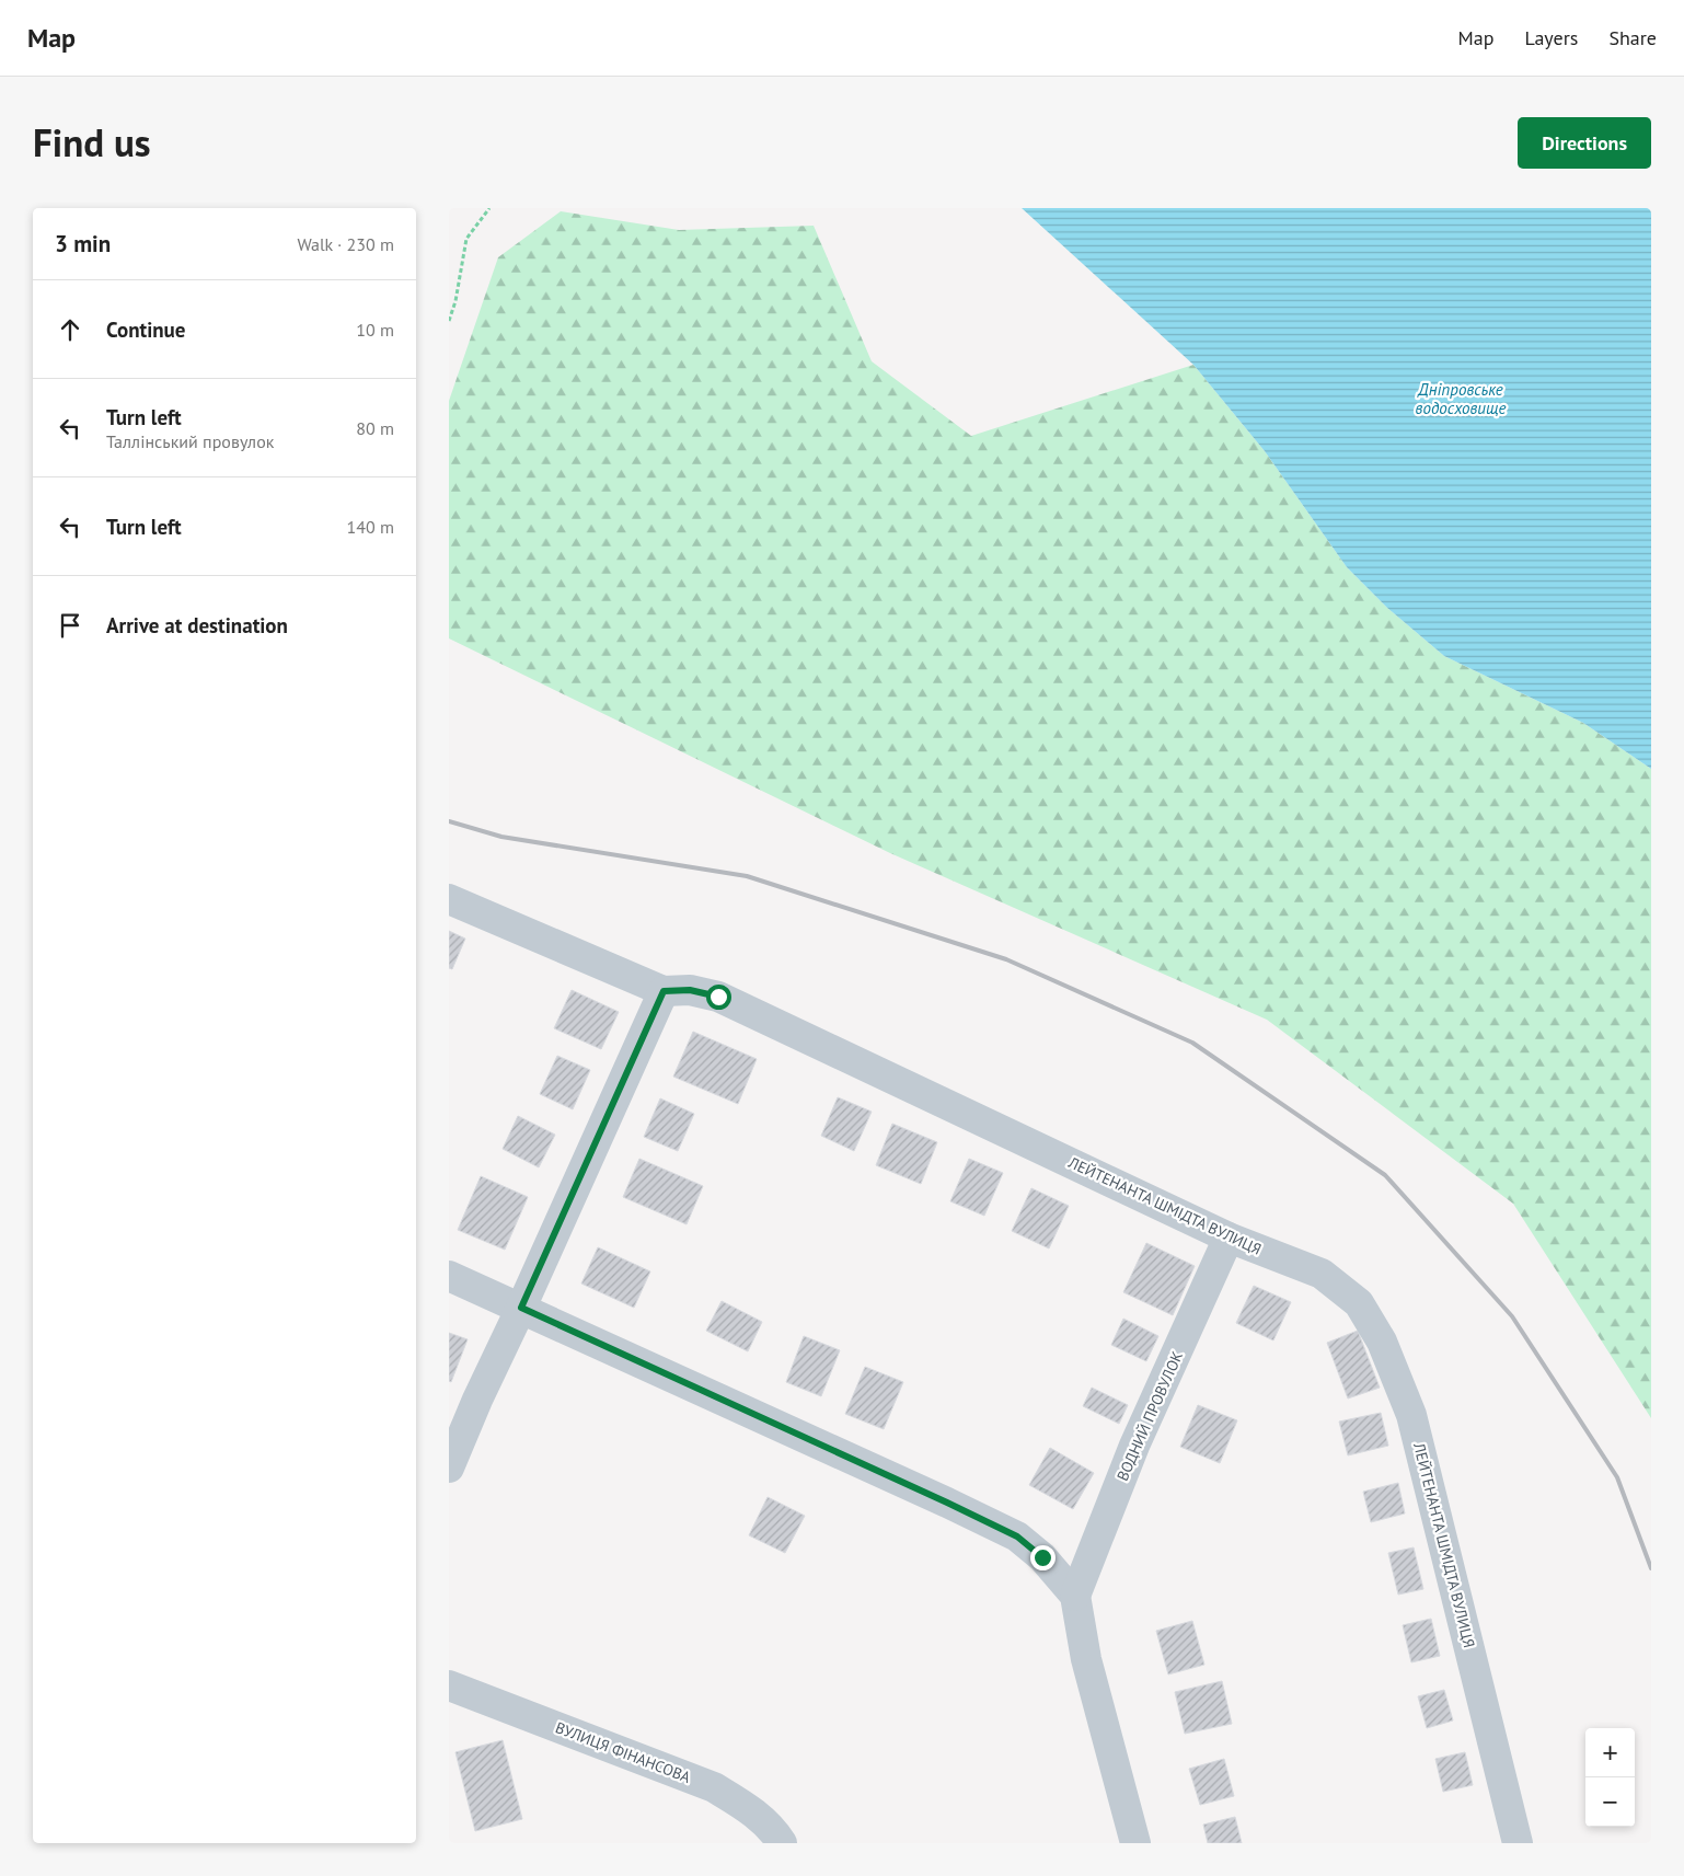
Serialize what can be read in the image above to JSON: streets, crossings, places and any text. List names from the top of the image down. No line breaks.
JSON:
{"streets":{"street":["ЛЕЙТЕНАНТА ШМІДТА ВУЛИЦЯ","ВОДНИЙ ПРОВУЛОК","ВУЛИЦЯ ФІНАНСОВА"]},"crossings":[["ЛЕЙТЕНАНТА ШМІДТА ВУЛИЦЯ","ВОДНИЙ ПРОВУЛОК"]],"water":["Дніпровське водосховище"],"page":{"header":"Map","nav":["Map","Layers","Share"],"title":"Find us","buttons":"Directions","heading":["3 min","Walk · 230 m"],"list":[["Continue","10 m"],["Turn left","Таллінський провулок","80 m"],["Turn left","140 m"],"Arrive at destination"],"map_buttons":["+","−"]}}
